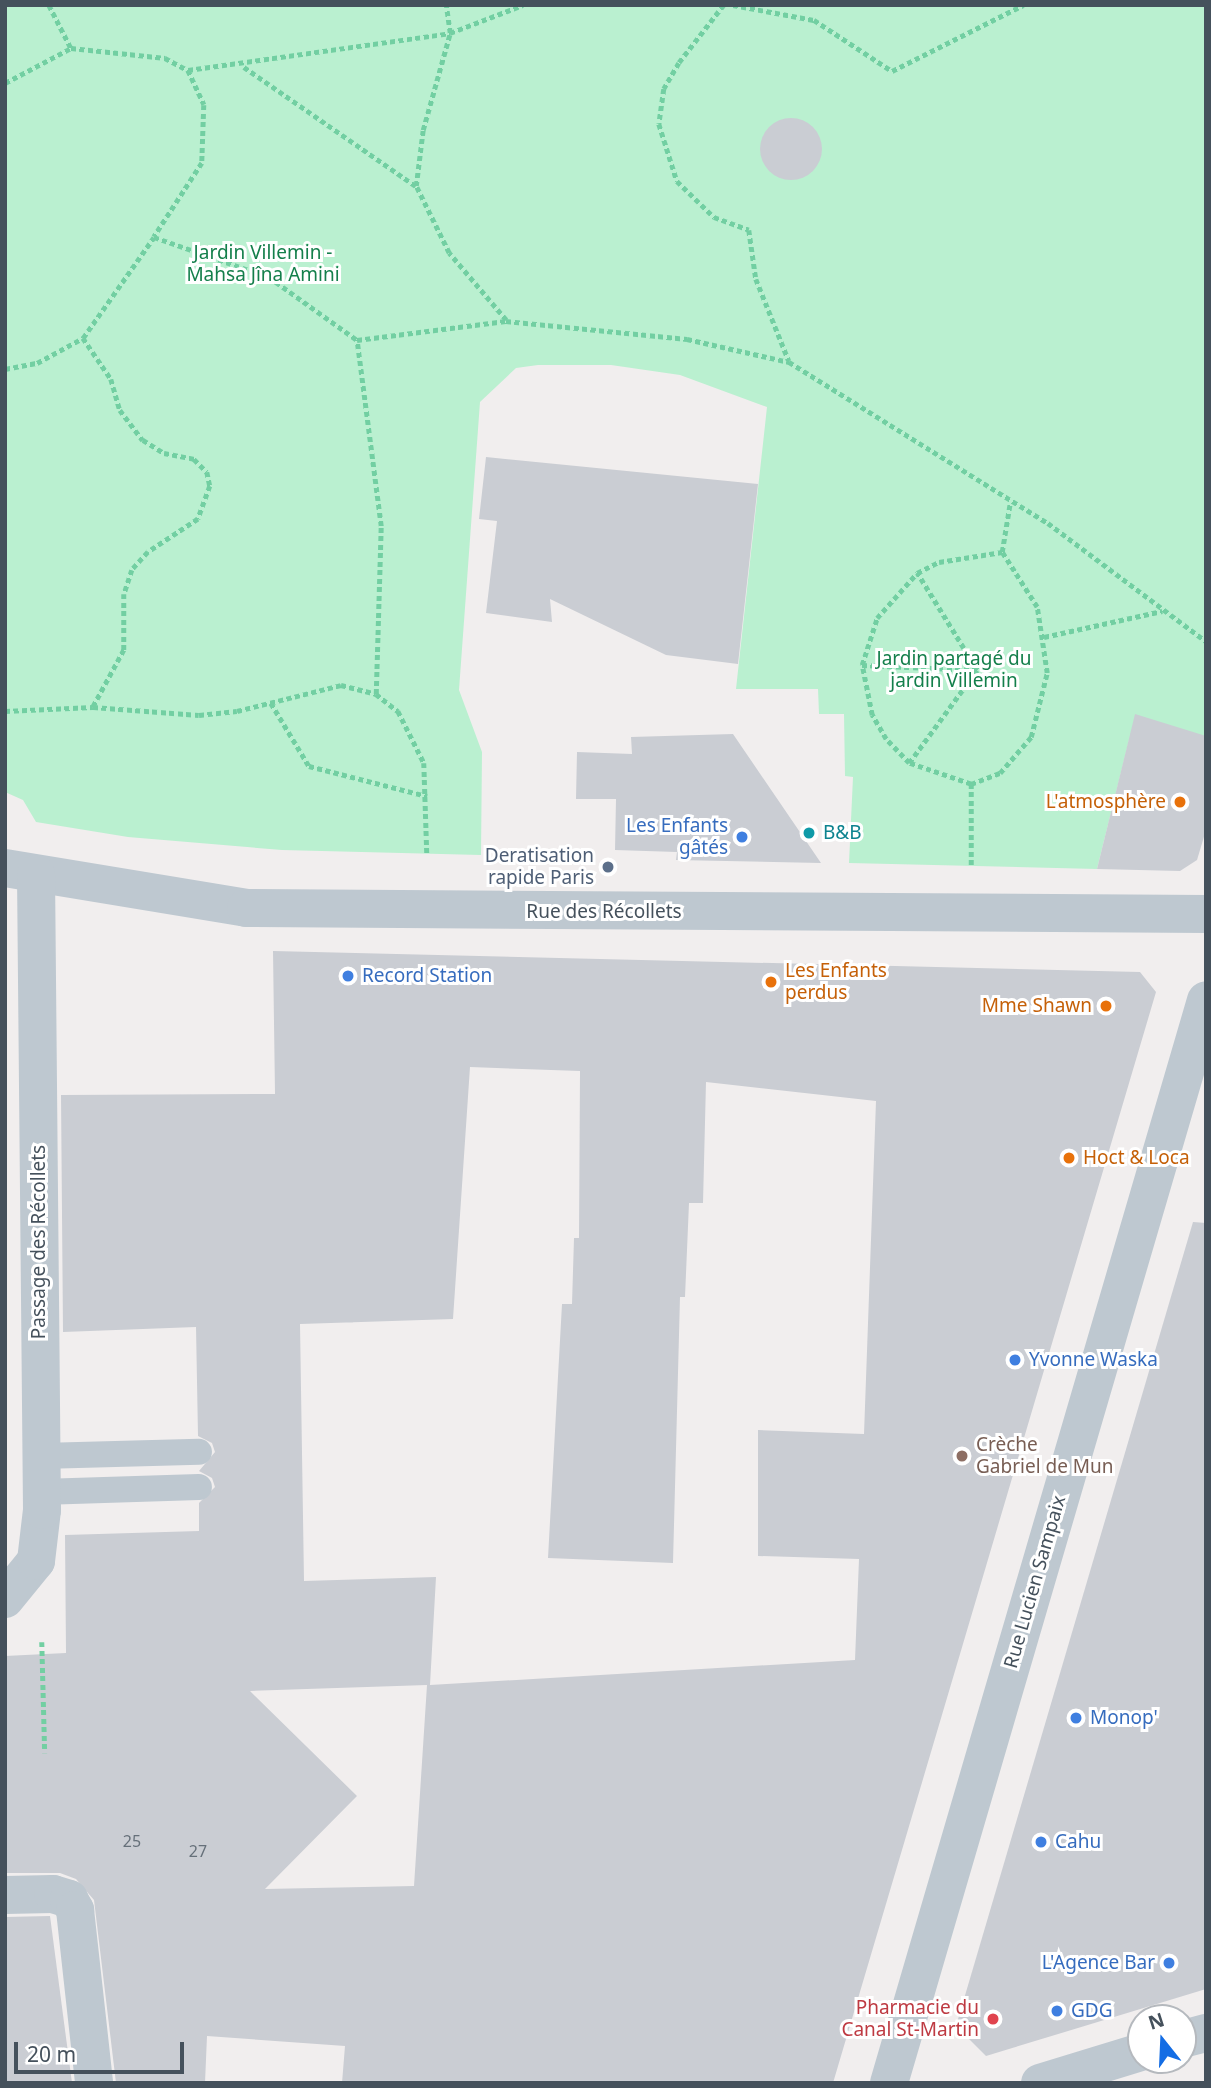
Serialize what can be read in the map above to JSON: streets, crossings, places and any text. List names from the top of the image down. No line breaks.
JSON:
{"streets":{"street":["Rue des Récollets","Passage des Récollets","Rue Lucien Sampaix"]},"crossings":[["Rue des Récollets","Passage des Récollets"]],"parks":["Jardin Villemin - Mahsa Jîna Amini","Jardin partagé du jardin Villemin"],"places":["L'atmosphère","B&B","Les Enfants gâtés","Deratisation rapide Paris","Record Station","Les Enfants perdus","Mme Shawn","Hoct & Loca","Yvonne Waska","Crèche Gabriel de Mun","Monop'","Cahu","L'Agence Bar","GDG","Pharmacie du Canal St-Martin"],"house_numbers":["25","27"],"scale_bar":"20 m","north":"top"}
